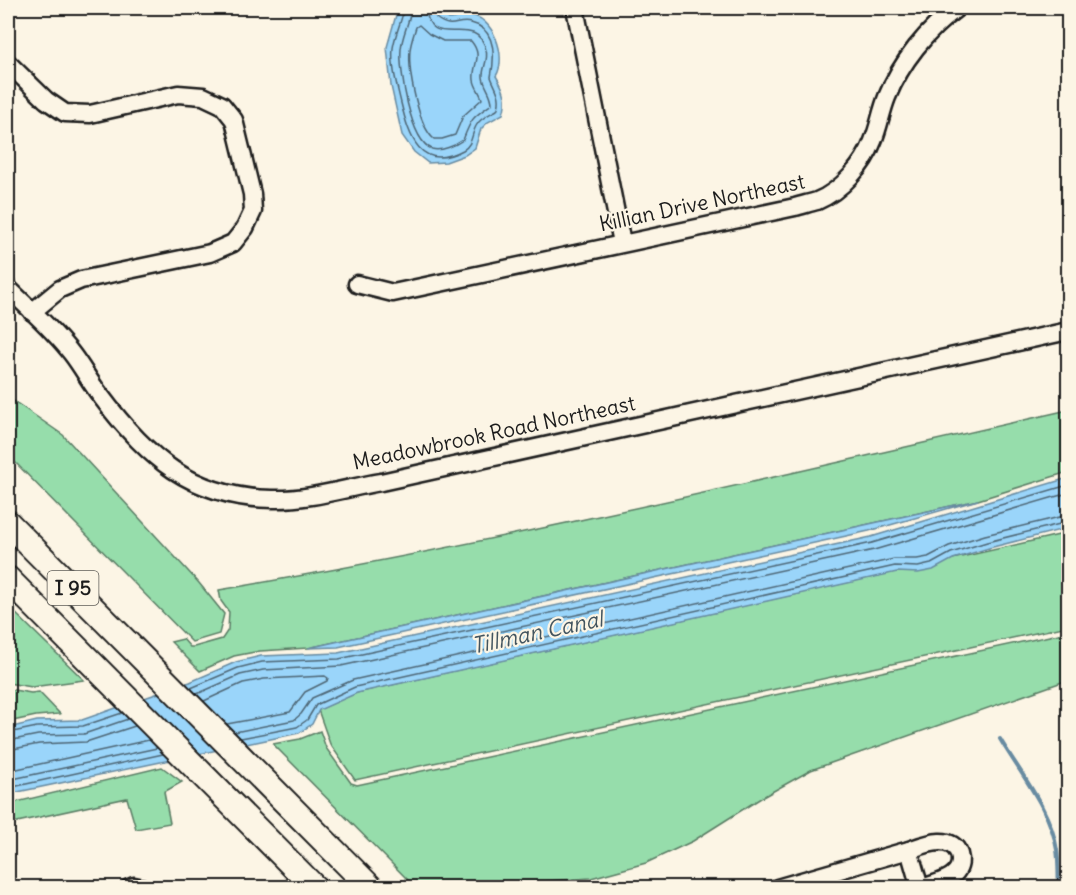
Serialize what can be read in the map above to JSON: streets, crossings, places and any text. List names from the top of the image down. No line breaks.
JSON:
{"streets":{"highway":["I 95"],"street":["Killian Drive Northeast","Meadowbrook Road Northeast"]},"water":["Tillman Canal"]}
